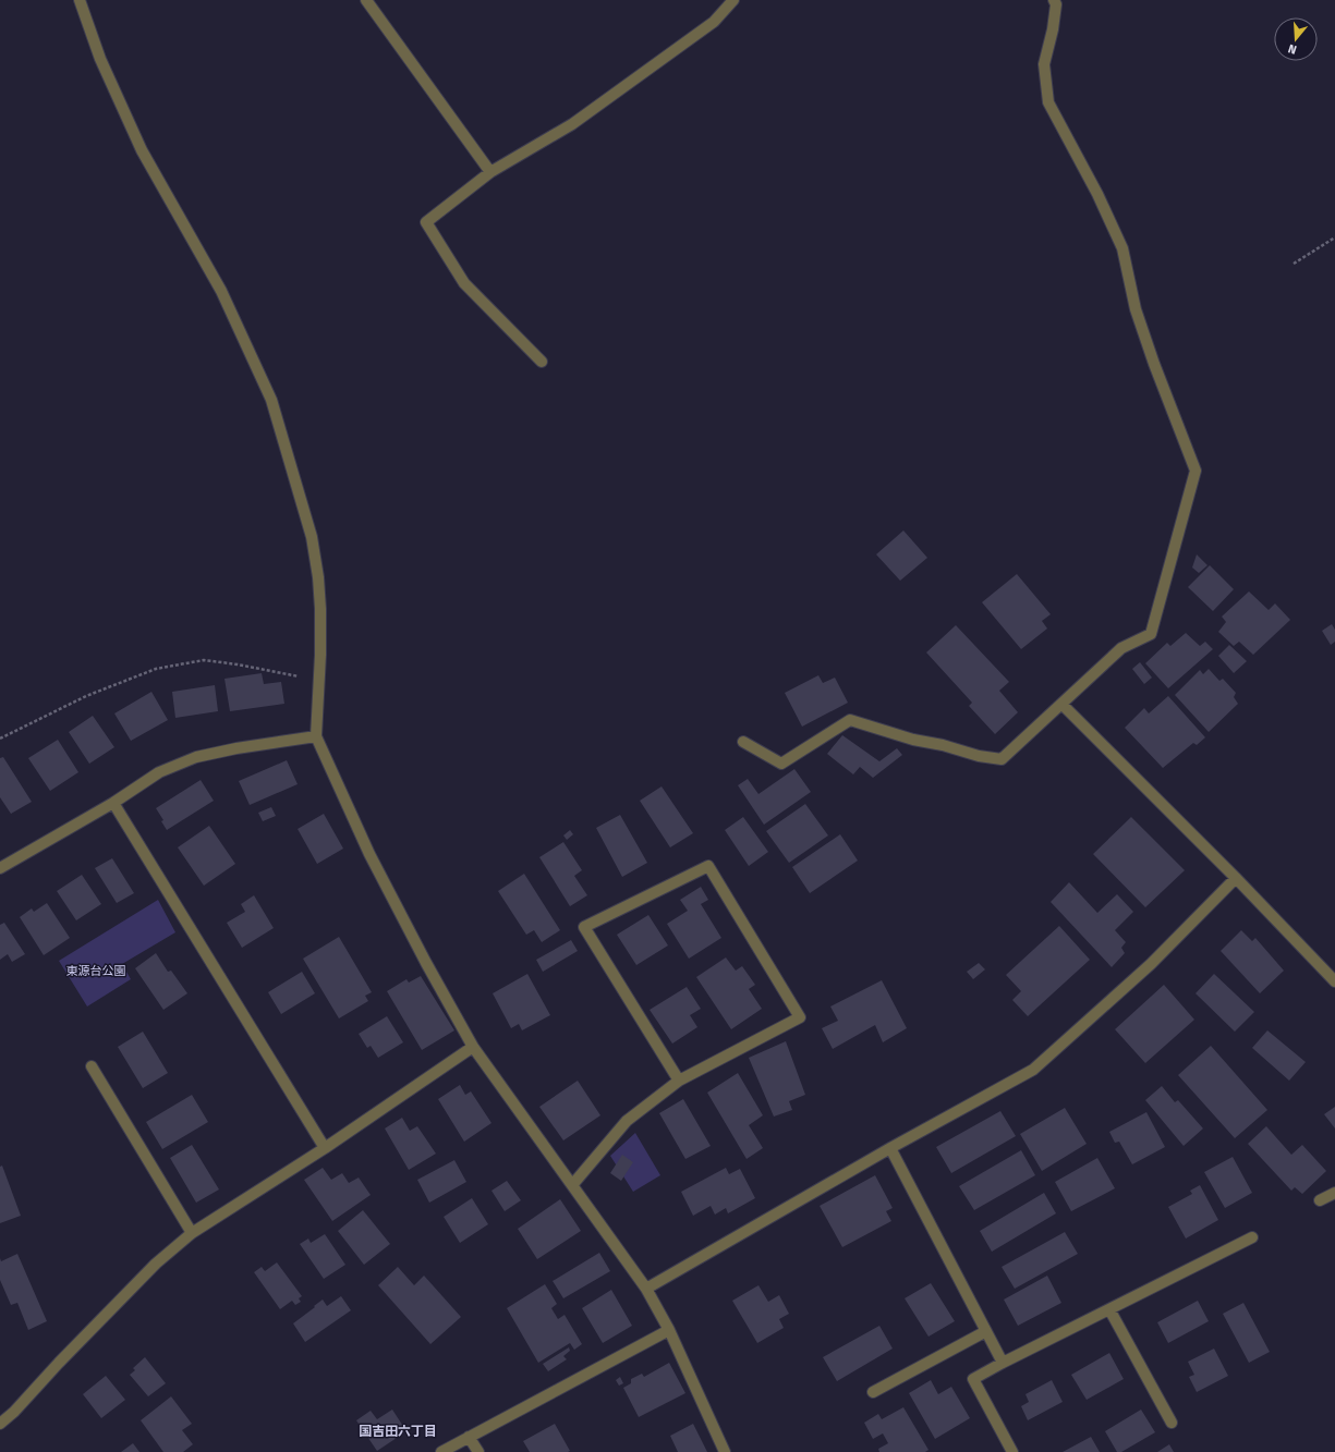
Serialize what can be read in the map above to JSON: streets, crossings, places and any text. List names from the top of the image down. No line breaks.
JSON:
{"districts":["国吉田六丁目"],"parks":["東源台公園"],"north":"bottom"}
